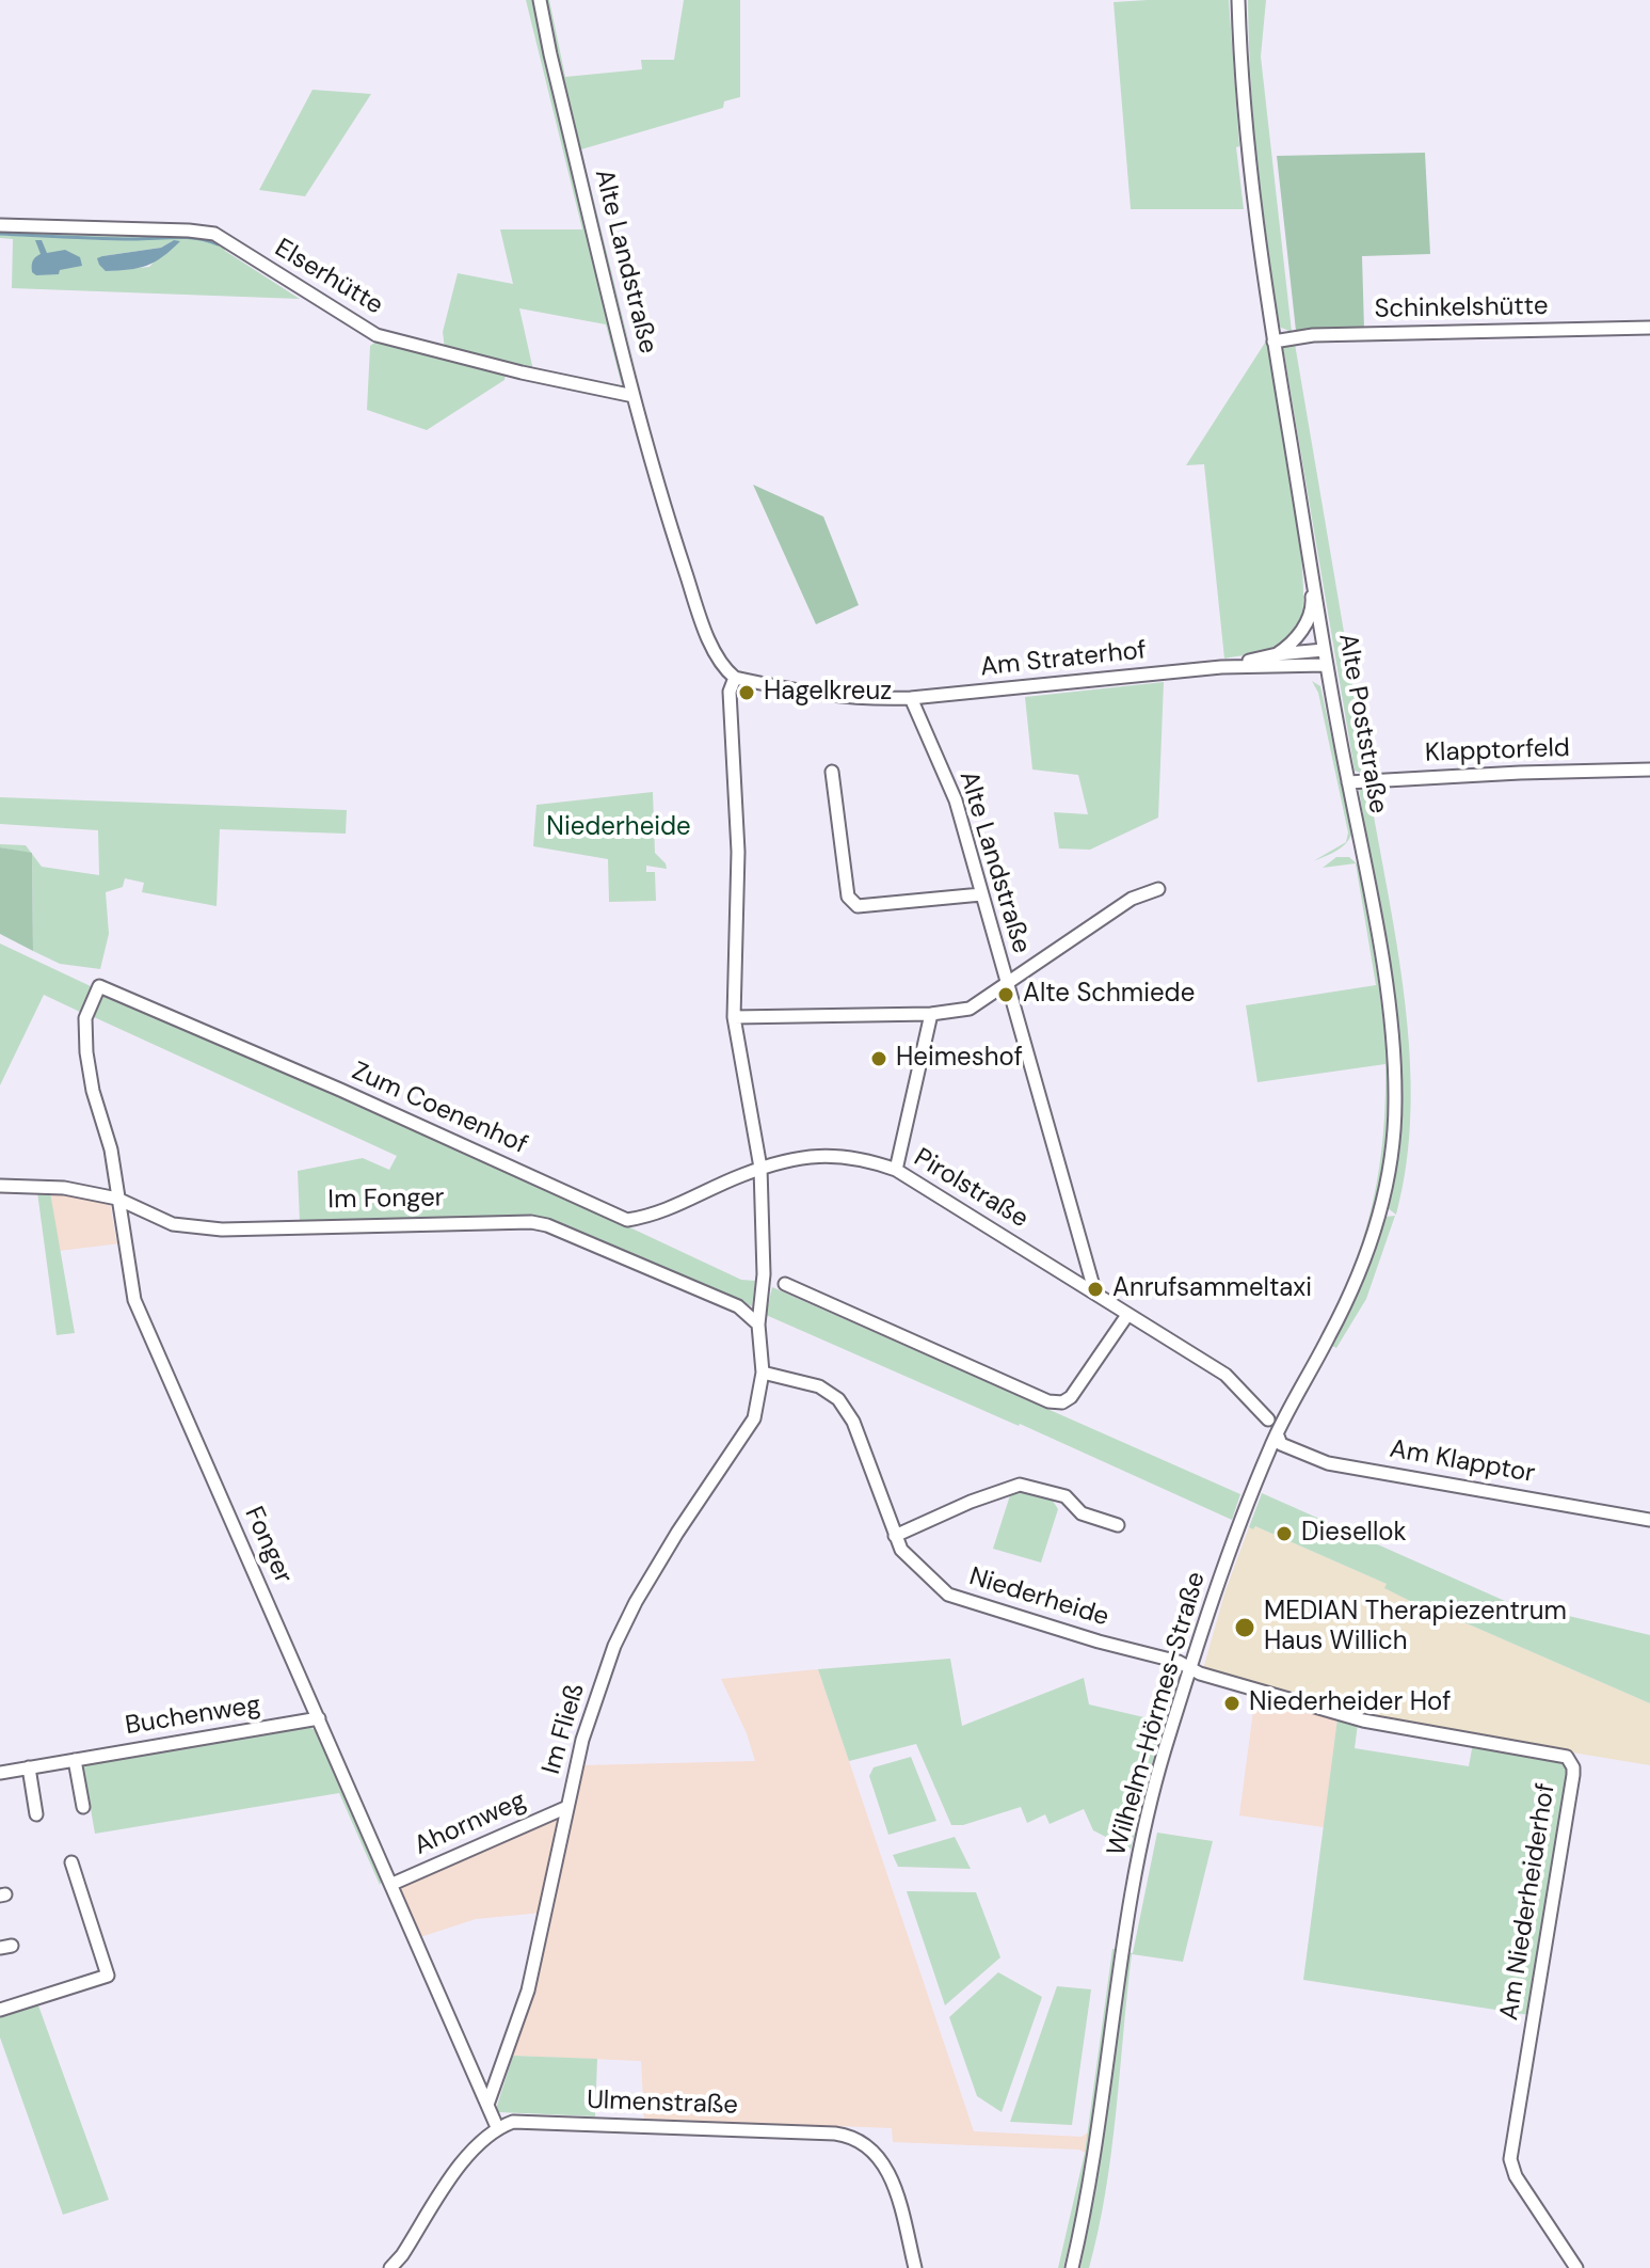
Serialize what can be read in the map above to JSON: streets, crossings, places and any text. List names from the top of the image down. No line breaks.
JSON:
{"streets":{"street":["Alte Landstraße","Elserhütte","Schinkelshütte","Am Straterhof","Alte Poststraße","Klapptorfeld","Zum Coenenhof","Pirolstraße","Im Fonger","Am Klapptor","Fonger","Niederheide","Wilhelm-Hörmes-Straße","Buchenweg","Im Fließ","Ahornweg","Am Niederheiderhof","Ulmenstraße"]},"crossings":[["Alte Landstraße","Elserhütte"],["Alte Landstraße","Am Straterhof"],["Alte Landstraße","Pirolstraße"],["Schinkelshütte","Alte Poststraße"],["Am Straterhof","Alte Poststraße"],["Alte Poststraße","Klapptorfeld"],["Alte Poststraße","Am Klapptor"],["Alte Poststraße","Wilhelm-Hörmes-Straße"],["Zum Coenenhof","Pirolstraße"],["Zum Coenenhof","Fonger"],["Im Fonger","Fonger"],["Am Klapptor","Wilhelm-Hörmes-Straße"],["Fonger","Buchenweg"],["Fonger","Im Fließ"],["Fonger","Ahornweg"],["Niederheide","Wilhelm-Hörmes-Straße"],["Niederheide","Im Fließ"],["Niederheide","Am Niederheiderhof"],["Wilhelm-Hörmes-Straße","Am Niederheiderhof"],["Im Fließ","Ahornweg"]],"parks":["Niederheide"],"places":["Hagelkreuz","Alte Schmiede","Heimeshof","Anrufsammeltaxi","Diesellok","MEDIAN Therapiezentrum Haus Willich","Niederheider Hof"]}
